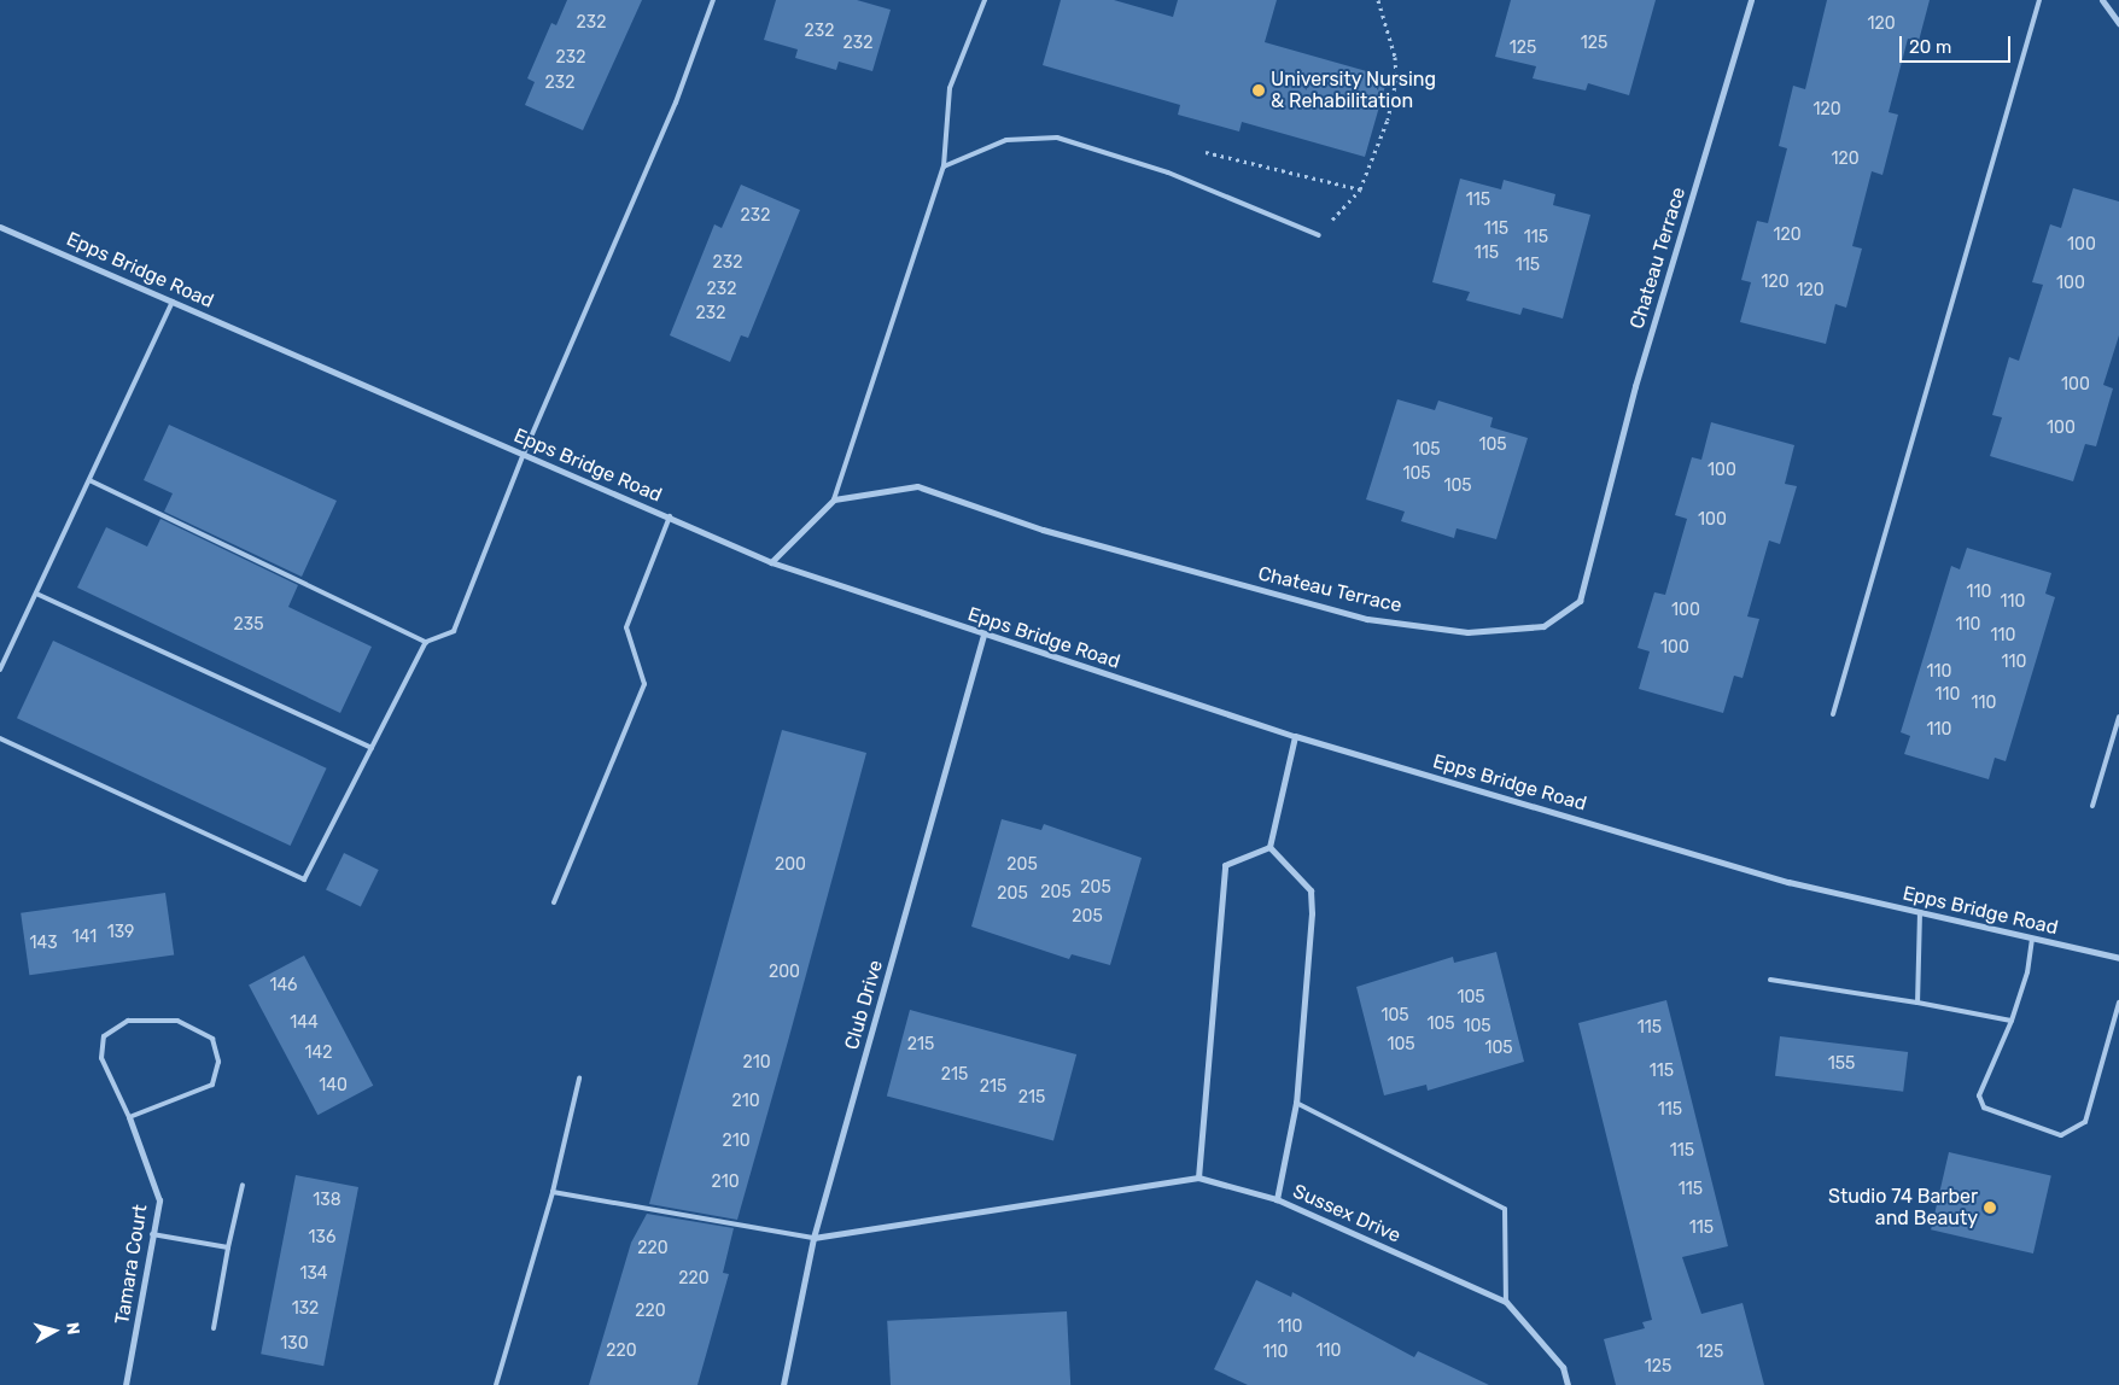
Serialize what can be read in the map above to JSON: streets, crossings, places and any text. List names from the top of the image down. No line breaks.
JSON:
{"streets":{"street":["Chateau Terrace","Epps Bridge Road","Club Drive","Sussex Drive","Tamara Court"]},"crossings":[["Epps Bridge Road","Club Drive"]],"places":["University Nursing & Rehabilitation","Studio 74 Barber and Beauty"],"house_numbers":["232","120","232","232","125","125","232","232","120","120","115","232","115","120","115","100","115","232","115","120","100","232","120","232","100","100","105","105","100","105","105","100","110","110","100","235","110","110","100","110","110","110","110","110","200","205","205","205","205","205","139","141","143","200","146","105","105","144","105","105","115","215","105","105","142","210","155","115","215","140","215","215","210","115","210","115","210","115","138","115","136","220","134","220","132","220","110","130","220","110","110","125","125"],"scale_bar":"20 m","north":"right"}
